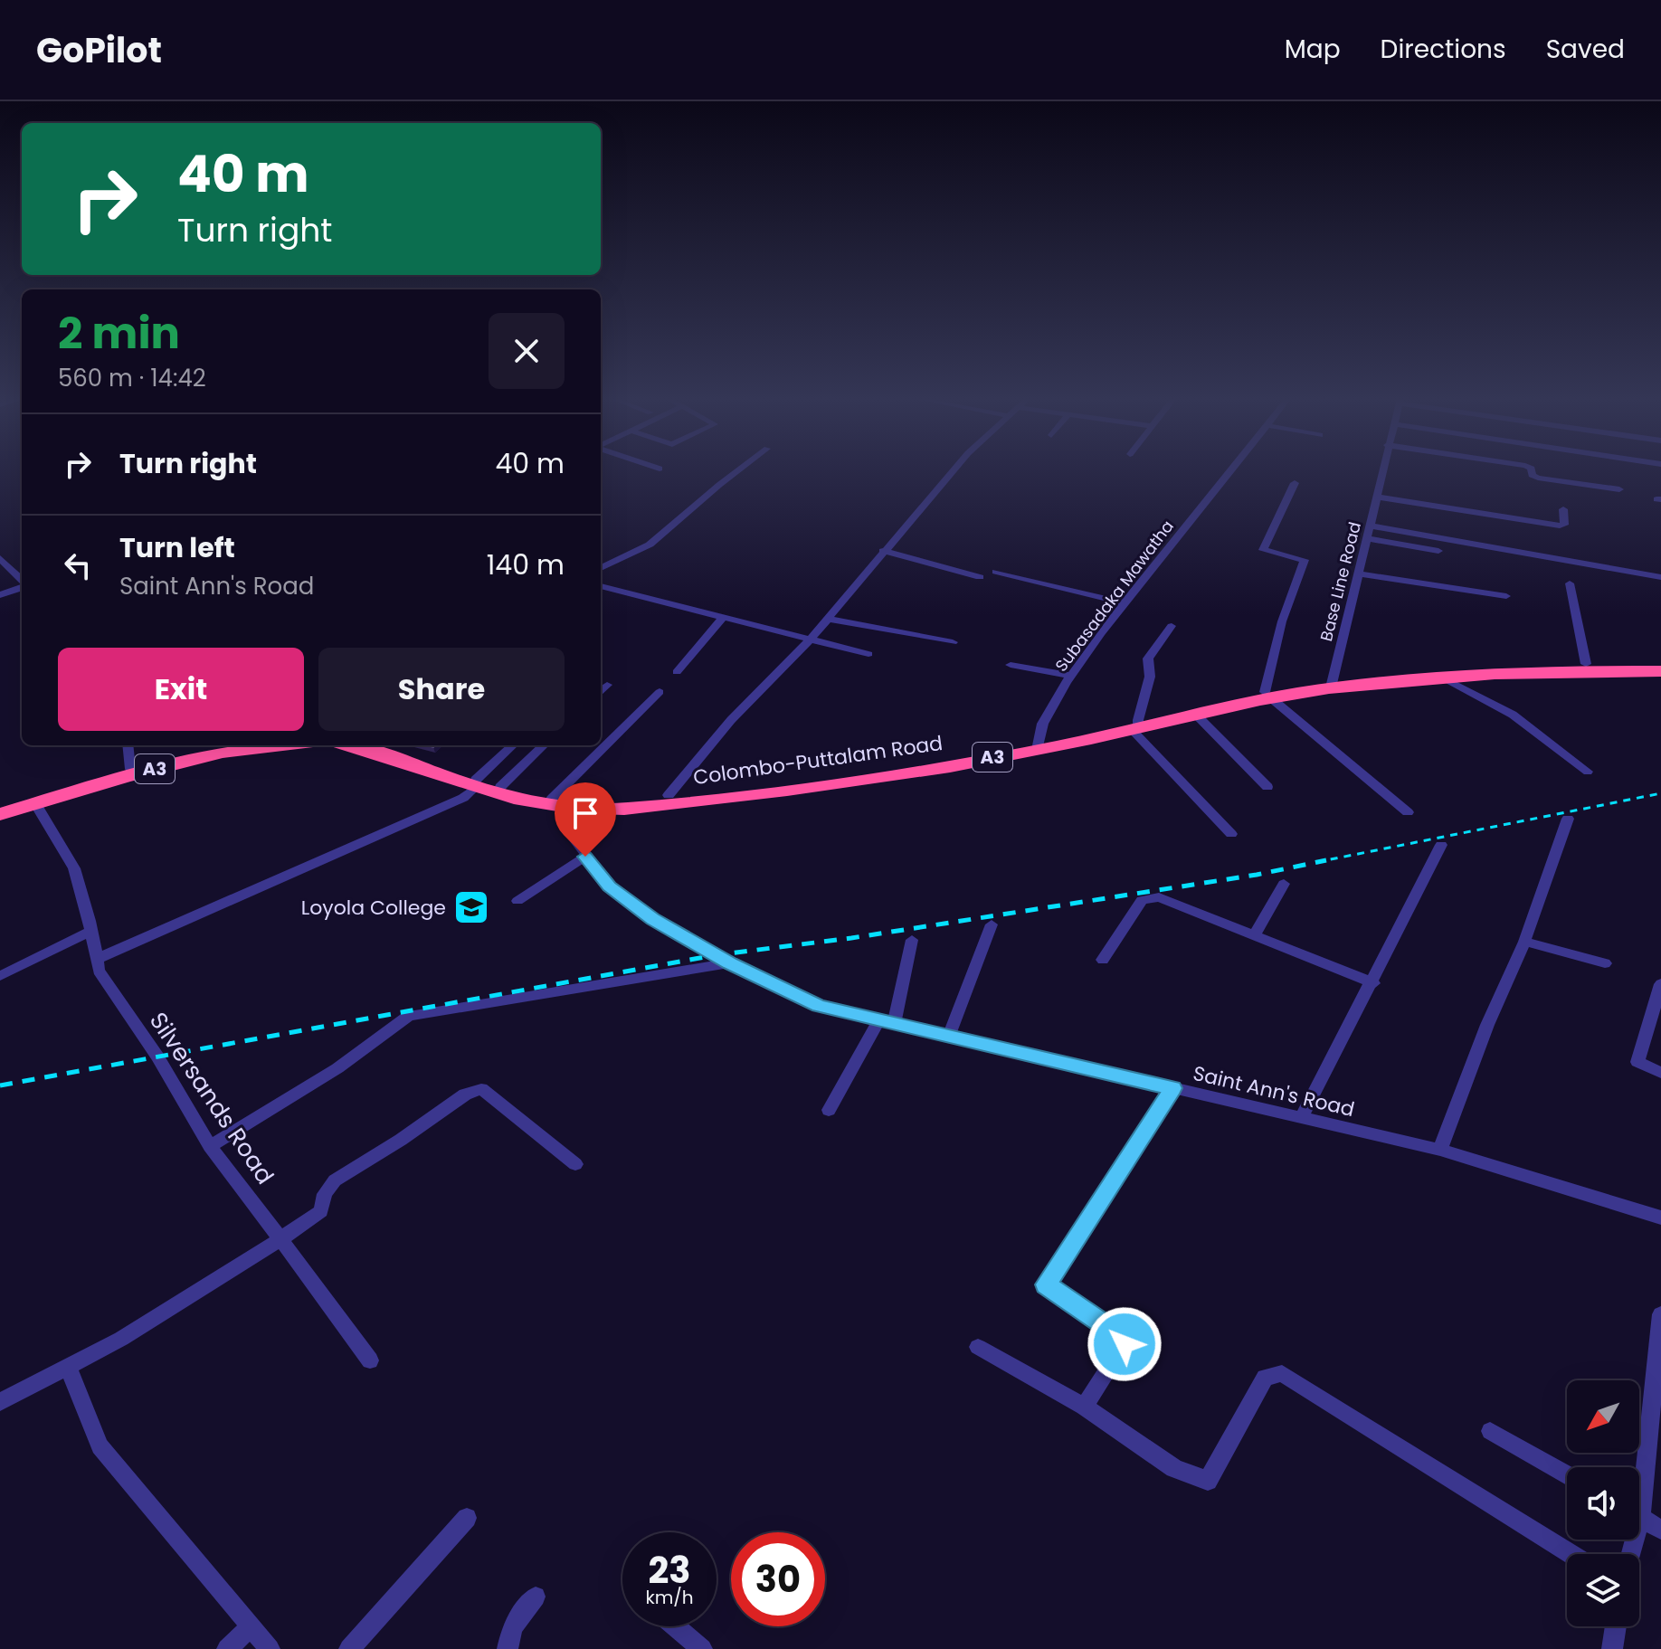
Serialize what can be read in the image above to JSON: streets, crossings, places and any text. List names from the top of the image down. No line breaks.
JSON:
{"streets":{"highway":["A3","Colombo-Puttalam Road"],"street":["Base Line Road","Subasadaka Mawatha","Saint Ann's Road","Silversands Road"]},"crossings":[["Base Line Road","Colombo-Puttalam Road"],["Subasadaka Mawatha","Colombo-Puttalam Road"],["A3","Silversands Road"],["Colombo-Puttalam Road","Saint Ann's Road"]],"places":{"school or university":["Loyola College"]},"north":"bottom left","page":{"header":"GoPilot","nav":["Map","Directions","Saved"],"turn":["40 m","Turn right"],"heading":["2 min","560 m · 14:42"],"list":[{"name":"Turn right","value":"40 m"},{"name":"Turn left","note":"Saint Ann's Road","value":"140 m"}],"buttons":["Exit","Share"],"speed":"23 km/h","limit":"30"}}
